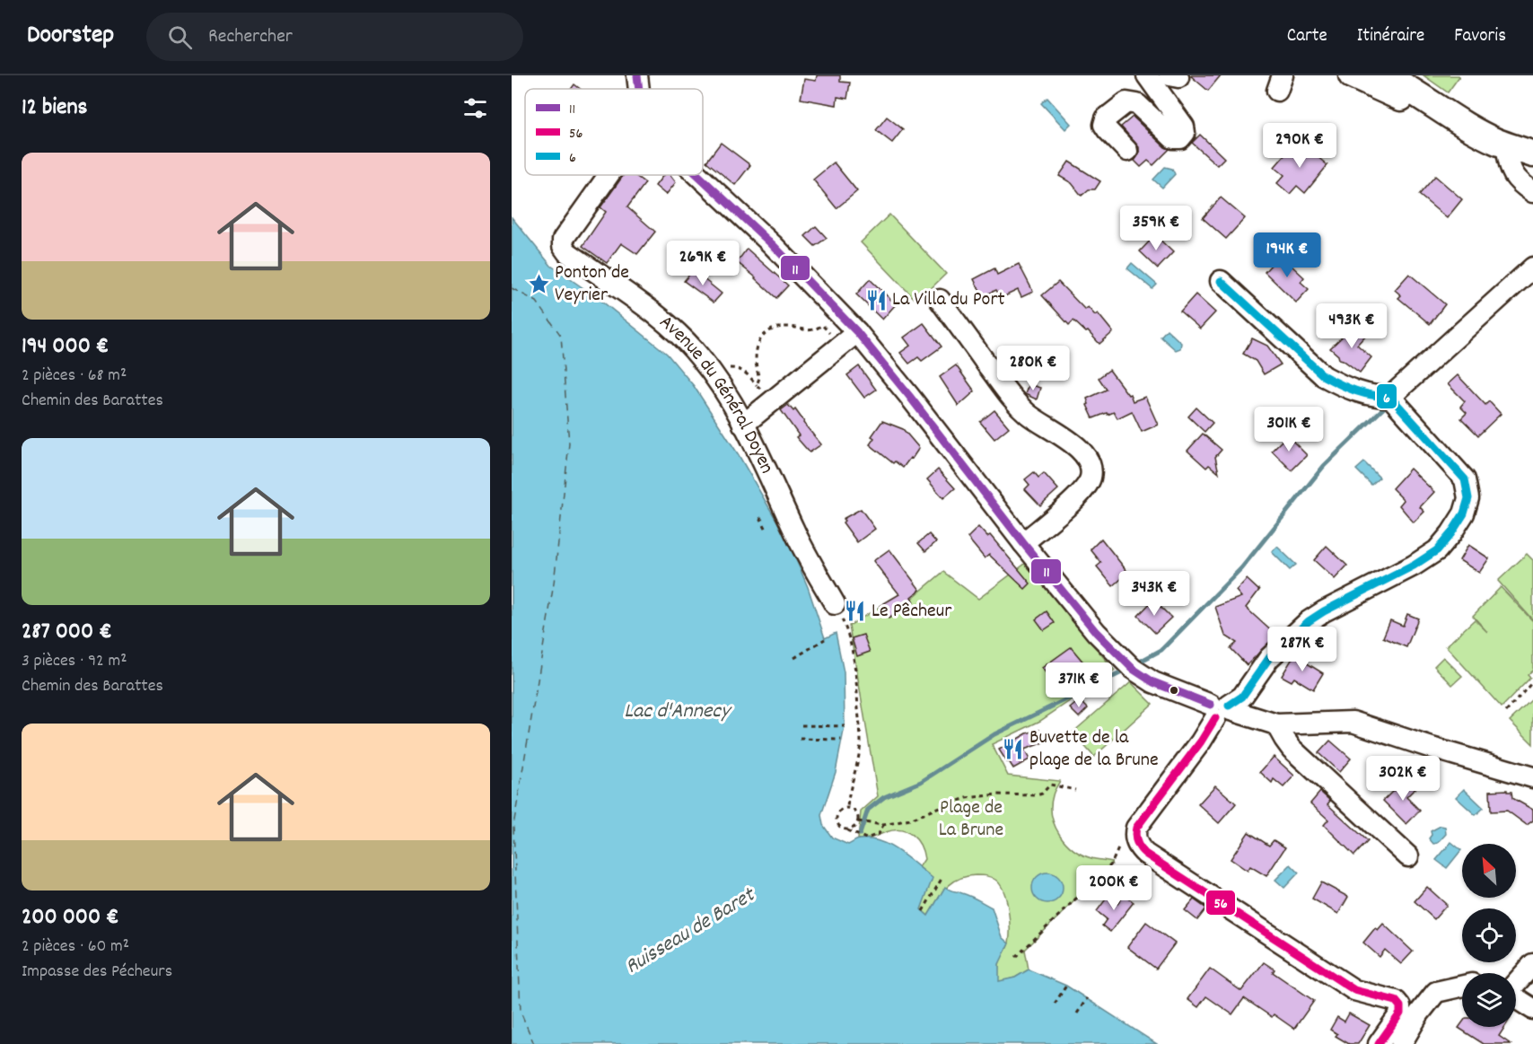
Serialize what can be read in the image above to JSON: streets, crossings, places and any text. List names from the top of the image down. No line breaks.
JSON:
{"streets":{"street":["Avenue du Général Doyen"]},"water":["Lac d'Annecy","Ruisseau de Baret"],"parks":["Plage de La Brune"],"places":{"place":["Ponton de Veyrier"],"restaurant":["La Villa du Port","Le Pêcheur","Buvette de la plage de la Brune"]},"lines":["transit line 11","transit line 6","transit line 56"],"legend":["11","56","6"],"north":"top left","page":{"header":"Doorstep","search":"Rechercher","nav":["Carte","Itinéraire","Favoris"],"heading":"12 biens","price":["290K €","359K €","194K €","269K €","493K €","280K €","301K €","343K €","287K €","371K €","302K €","200K €"],"list":[{"name":"194 000 €","note":"2 pièces · 68 m² · Chemin des Barattes"},{"name":"287 000 €","note":"3 pièces · 92 m² · Chemin des Barattes"},{"name":"200 000 €","note":"2 pièces · 60 m² · Impasse des Pécheurs"}]}}
